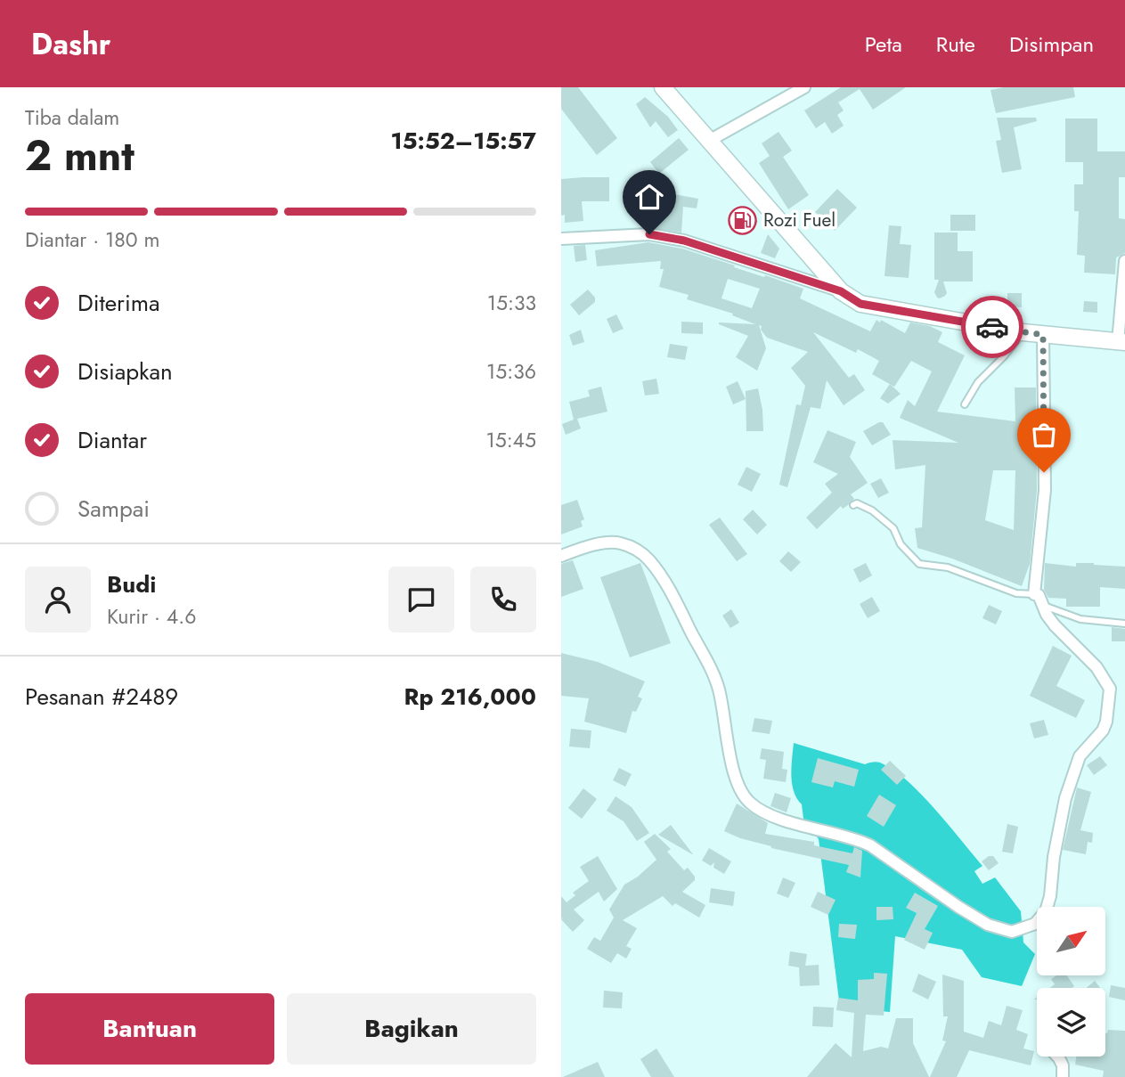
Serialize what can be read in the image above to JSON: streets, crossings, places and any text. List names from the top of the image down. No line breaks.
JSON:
{"places":{"fuel station":["Rozi Fuel"]},"north":"top right","page":{"header":"Dashr","nav":["Peta","Rute","Disimpan"],"heading":["2 mnt","Tiba dalam","15:52–15:57"],"panel":["Budi","Kurir · 4.6","Pesanan #2489","Rp 216,000"],"bar":"Diantar · 180 m","list":[["Diterima","15:33"],["Disiapkan","15:36"],["Diantar","15:45"],"Sampai"],"buttons":["Bantuan","Bagikan"]}}
